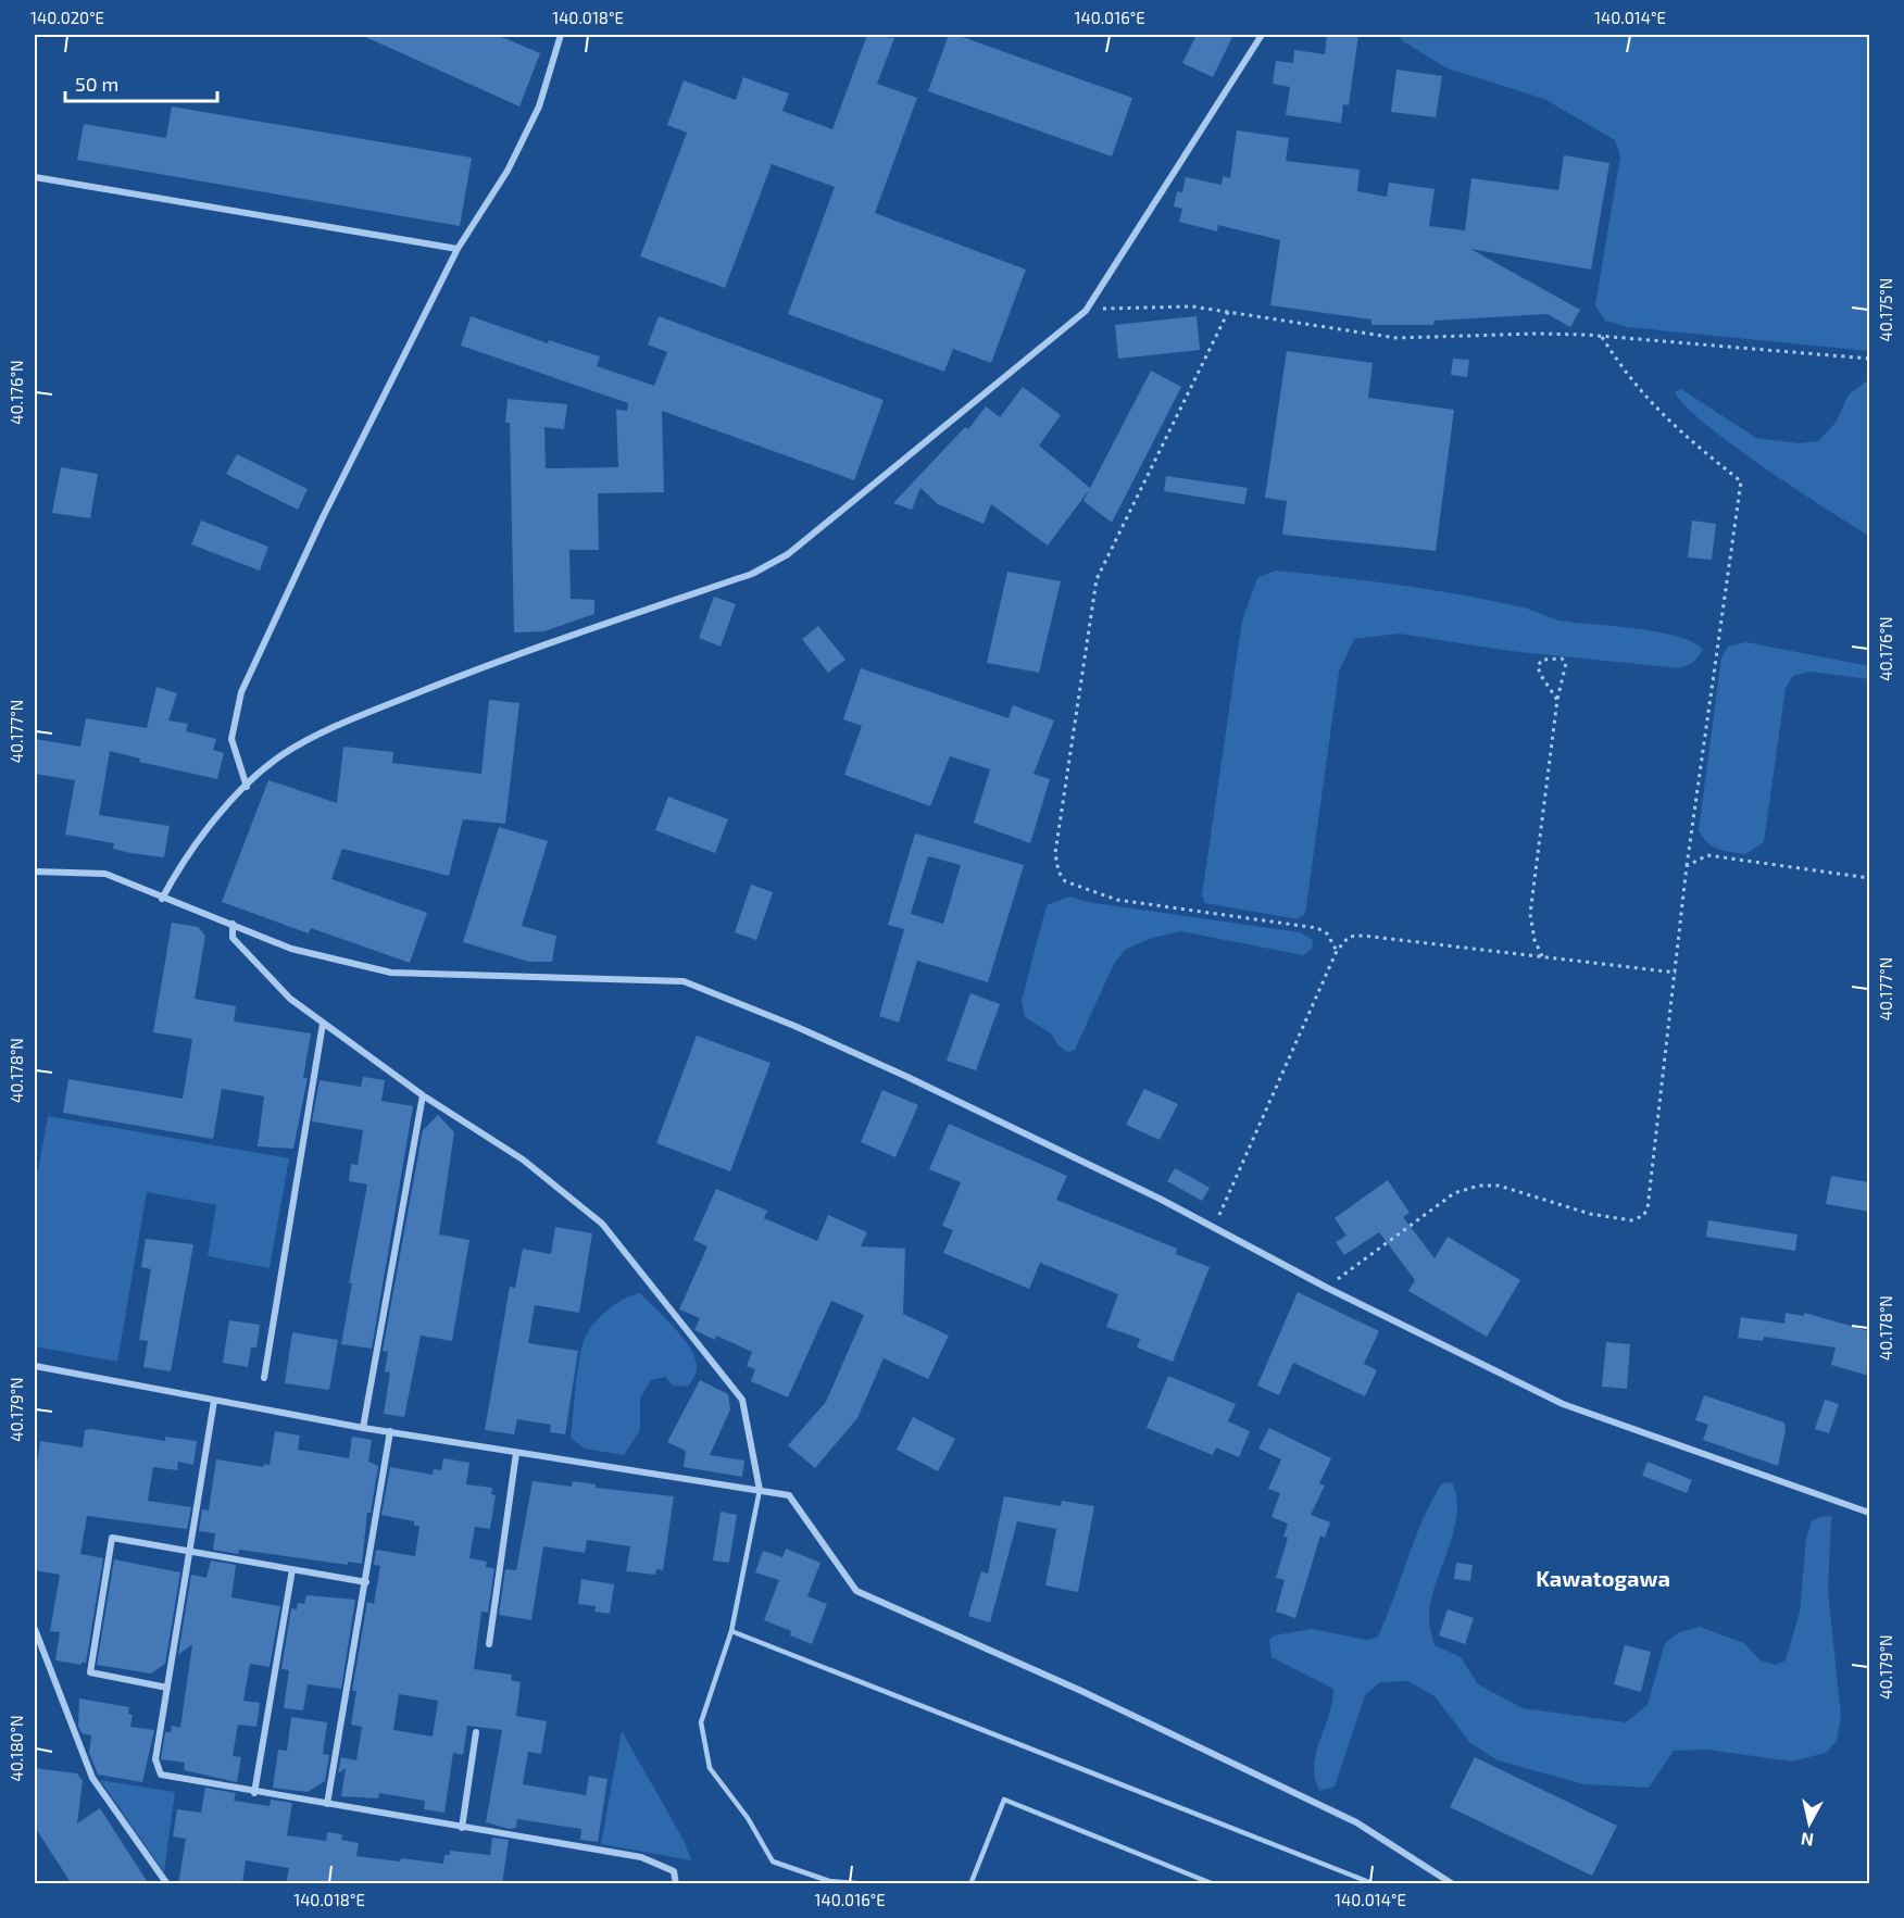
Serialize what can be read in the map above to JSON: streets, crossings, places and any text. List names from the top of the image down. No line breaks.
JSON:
{"districts":["Kawatogawa"],"scale_bar":"50 m","north":"bottom","coordinates":["140.020°E","140.018°E","140.016°E","140.014°E","40.175°N","40.176°N","40.177°N","40.178°N","40.179°N","40.180°N"]}
